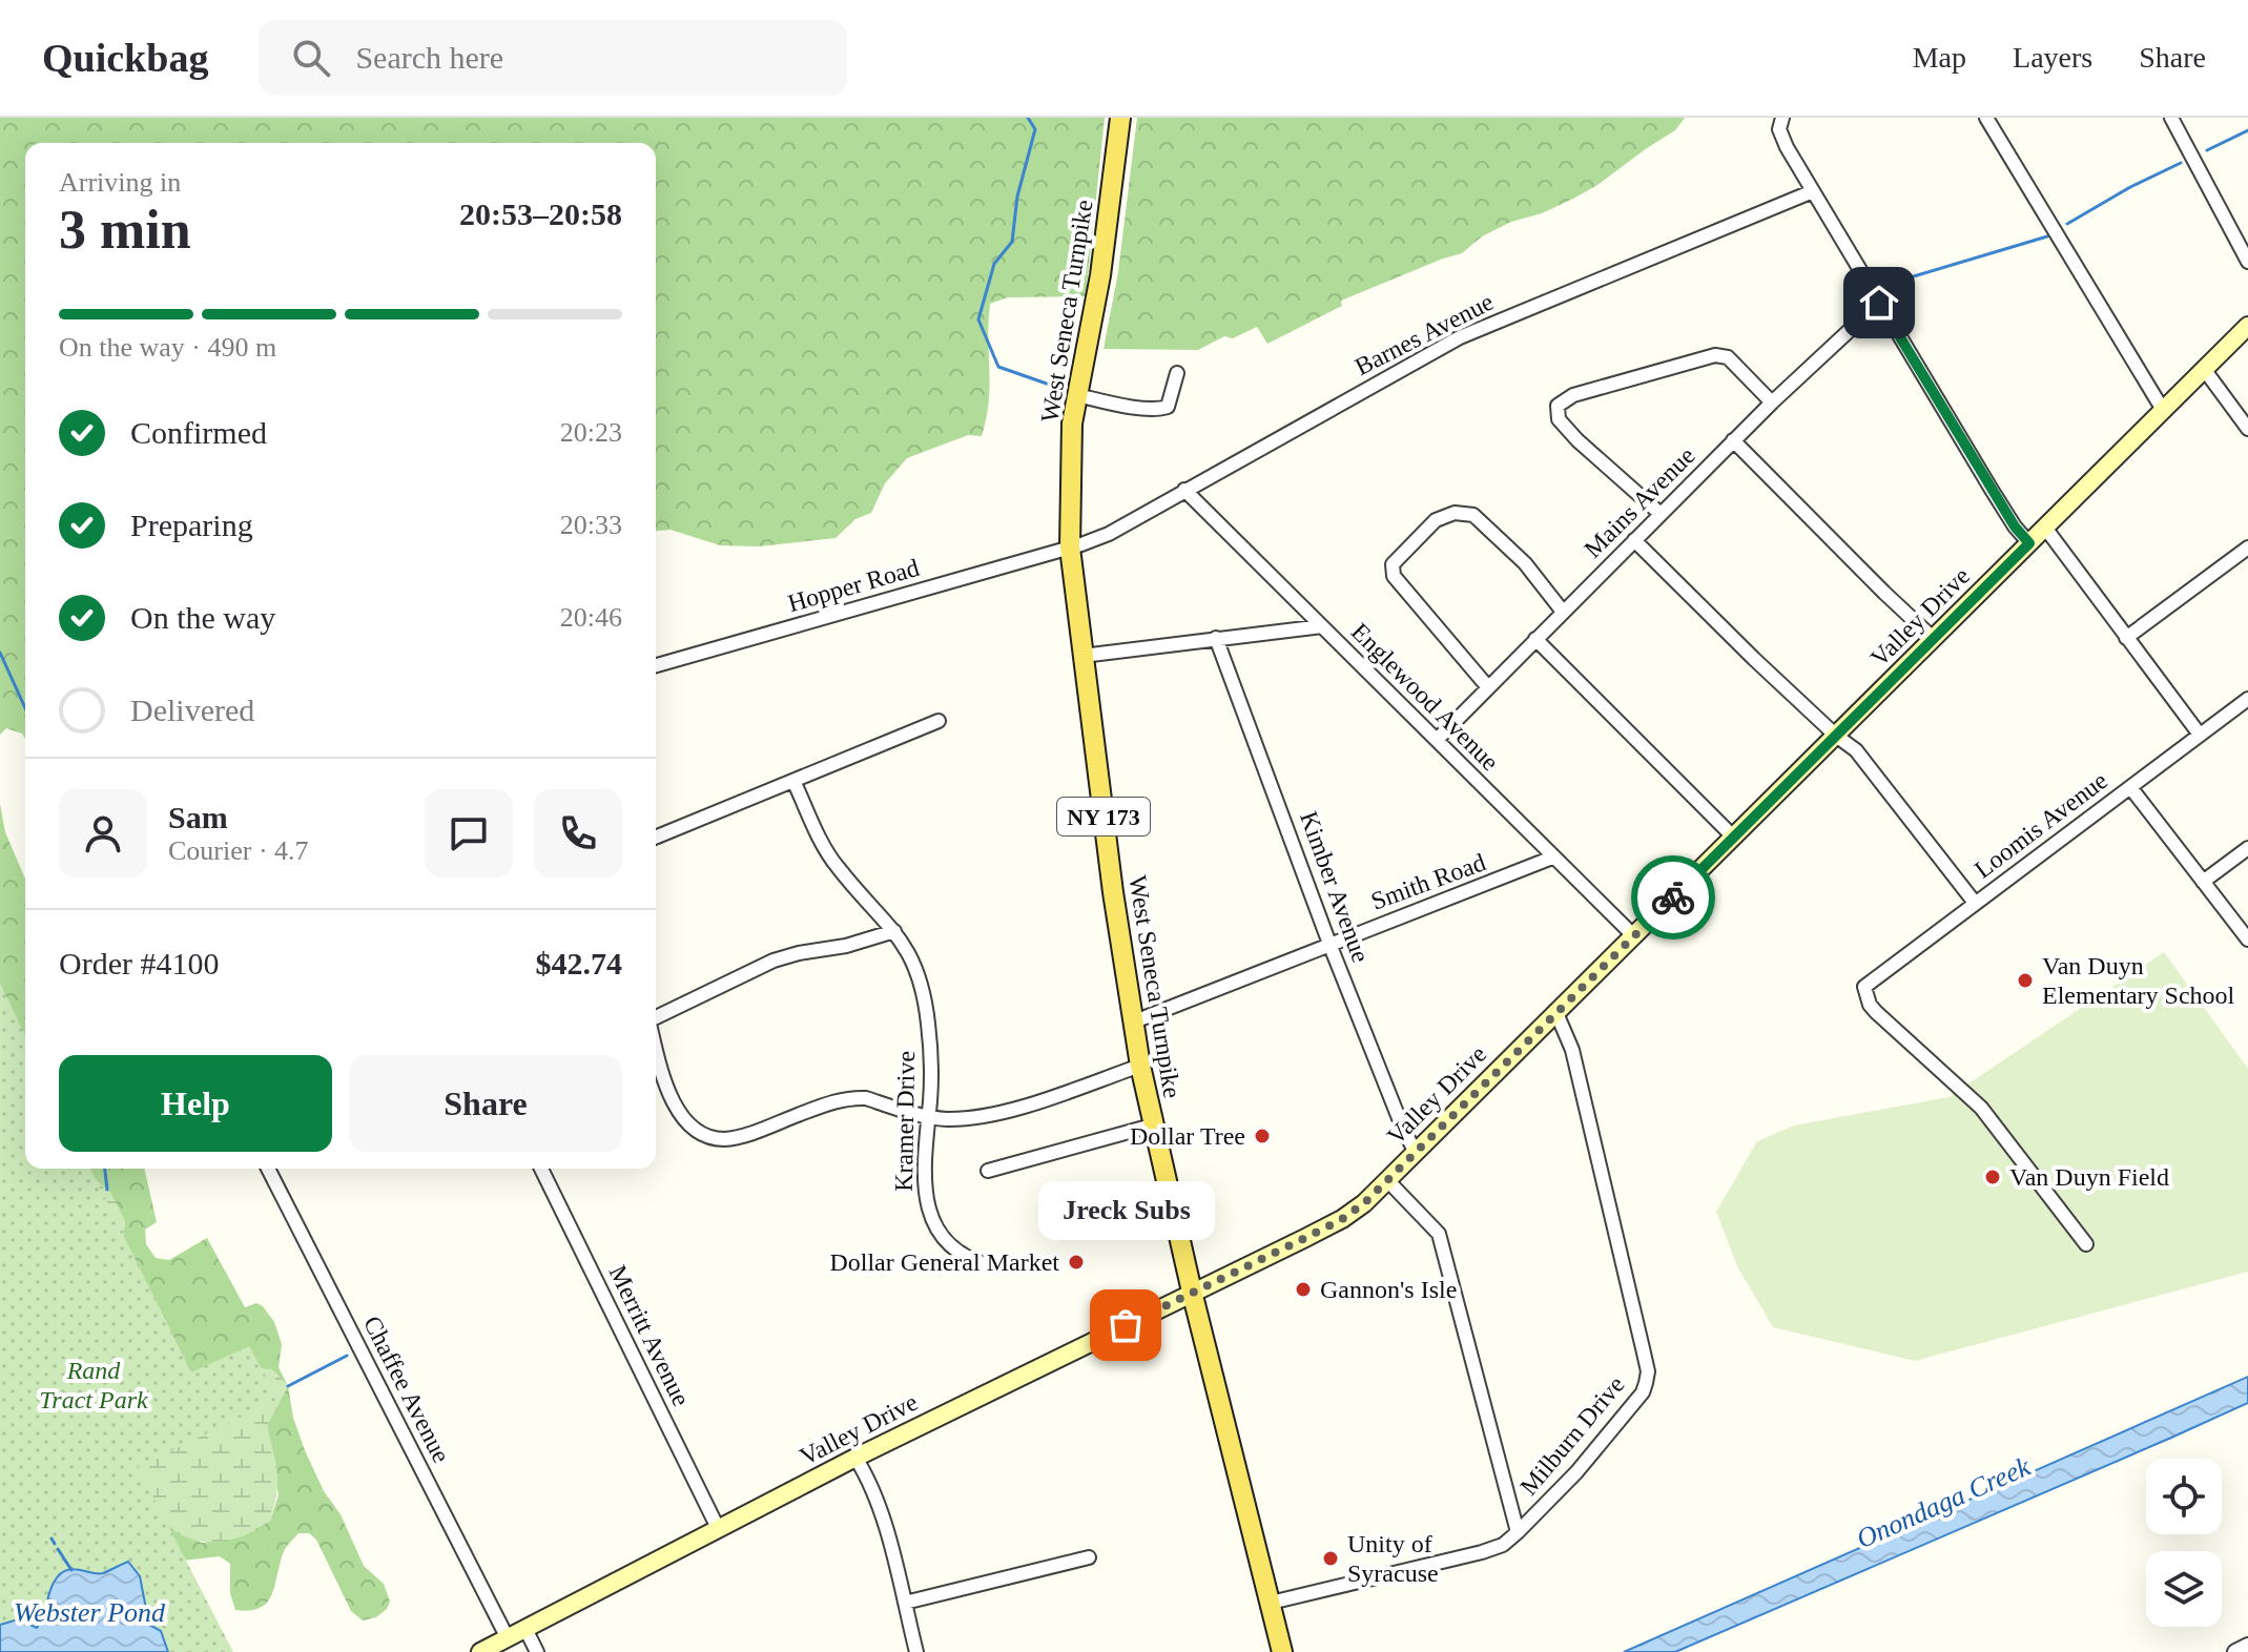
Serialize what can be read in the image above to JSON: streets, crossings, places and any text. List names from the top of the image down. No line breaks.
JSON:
{"streets":{"main road":["West Seneca Turnpike","Valley Drive","NY 173"],"street":["Barnes Avenue","Mains Avenue","Hopper Road","Englewood Avenue","Loomis Avenue","Smith Road","Kimber Avenue","Kramer Drive","Merritt Avenue","Chaffee Avenue","Milburn Drive"]},"crossings":[["West Seneca Turnpike","Barnes Avenue"],["West Seneca Turnpike","Hopper Road"],["West Seneca Turnpike","Valley Drive"],["West Seneca Turnpike","Smith Road"],["West Seneca Turnpike","Milburn Drive"],["Barnes Avenue","Hopper Road"],["Barnes Avenue","Englewood Avenue"],["Mains Avenue","Englewood Avenue"],["Valley Drive","Englewood Avenue"],["Valley Drive","Kimber Avenue"],["Valley Drive","Merritt Avenue"],["Valley Drive","Chaffee Avenue"],["Valley Drive","Milburn Drive"],["Englewood Avenue","Smith Road"],["Smith Road","Kimber Avenue"]],"water":["Onondaga Creek","Webster Pond"],"parks":["Rand Tract Park"],"places":["Van Duyn Elementary School","Dollar Tree","Van Duyn Field","Dollar General Market","Gannon's Isle","Jreck Subs","Unity of Syracuse"],"page":{"header":"Quickbag","search":"Search here","nav":["Map","Layers","Share"],"heading":["3 min","Arriving in","20:53–20:58"],"panel":["Sam","Courier · 4.7","Order #4100","$42.74"],"bar":"On the way · 490 m","list":[["Confirmed","20:23"],["Preparing","20:33"],["On the way","20:46"],"Delivered"],"buttons":["Help","Share"],"bubble":"Jreck Subs"}}
